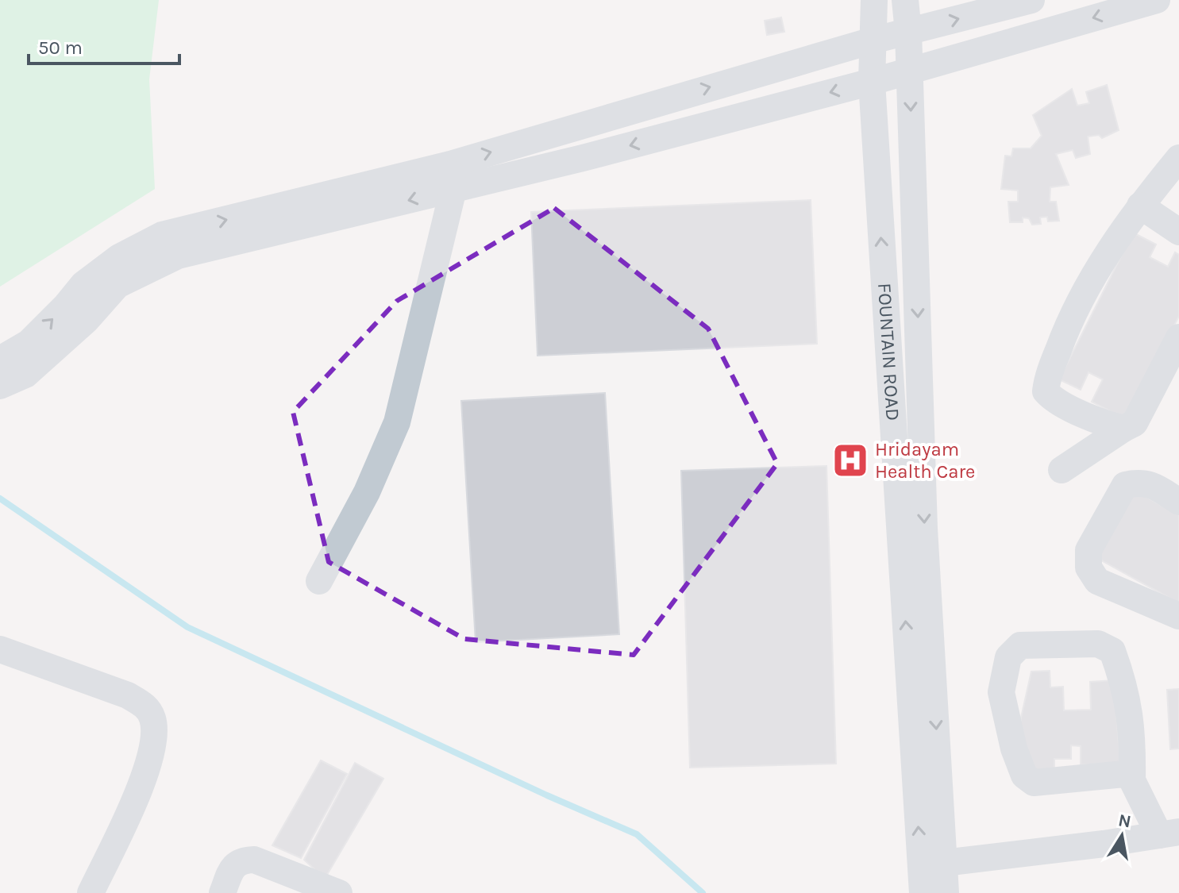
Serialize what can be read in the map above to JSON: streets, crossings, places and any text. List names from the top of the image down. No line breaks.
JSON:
{"streets":{"street":["FOUNTAIN ROAD"]},"places":{"hospital":["Hridayam Health Care"]},"scale_bar":"50 m","north":"top"}
